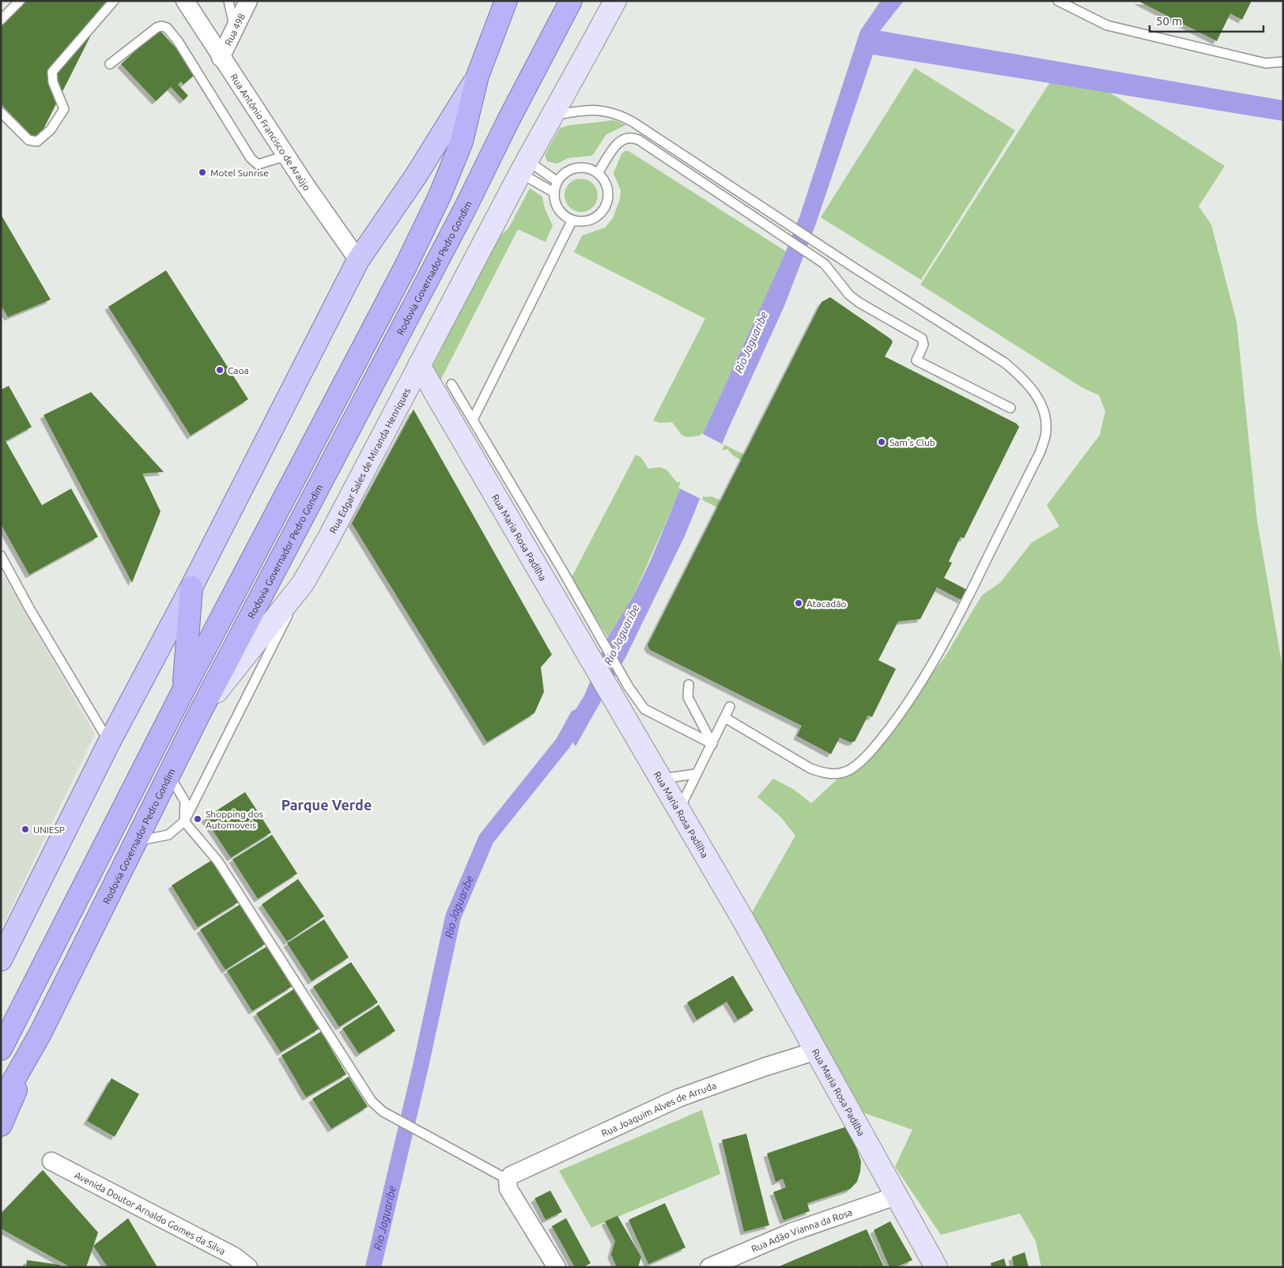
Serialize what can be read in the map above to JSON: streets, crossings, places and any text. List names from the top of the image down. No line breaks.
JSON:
{"streets":{"highway":["Rodovia Governador Pedro Gondim"],"main road":["Rua Edgar Sales de Miranda Henriques","Rua Maria Rosa Padilha"],"street":["Rua 498","Rua Antônio Francisco de Araújo","Rua Joaquim Alves de Arruda","Avenida Doutor Arnaldo Gomes da Silva","Rua Adão Vianna da Rosa"]},"crossings":[["Rua 498","Rua Antônio Francisco de Araújo"],["Rua Edgar Sales de Miranda Henriques","Rua Maria Rosa Padilha"],["Rua Maria Rosa Padilha","Rua Joaquim Alves de Arruda"],["Rua Maria Rosa Padilha","Rua Adão Vianna da Rosa"]],"districts":["Parque Verde"],"water":["Rio Jaguaribe"],"places":["Motel Sunrise","Caoa","Sam's Club","Atacadão","Shopping dos Automoveis","UNIESP"],"scale_bar":"50 m"}
